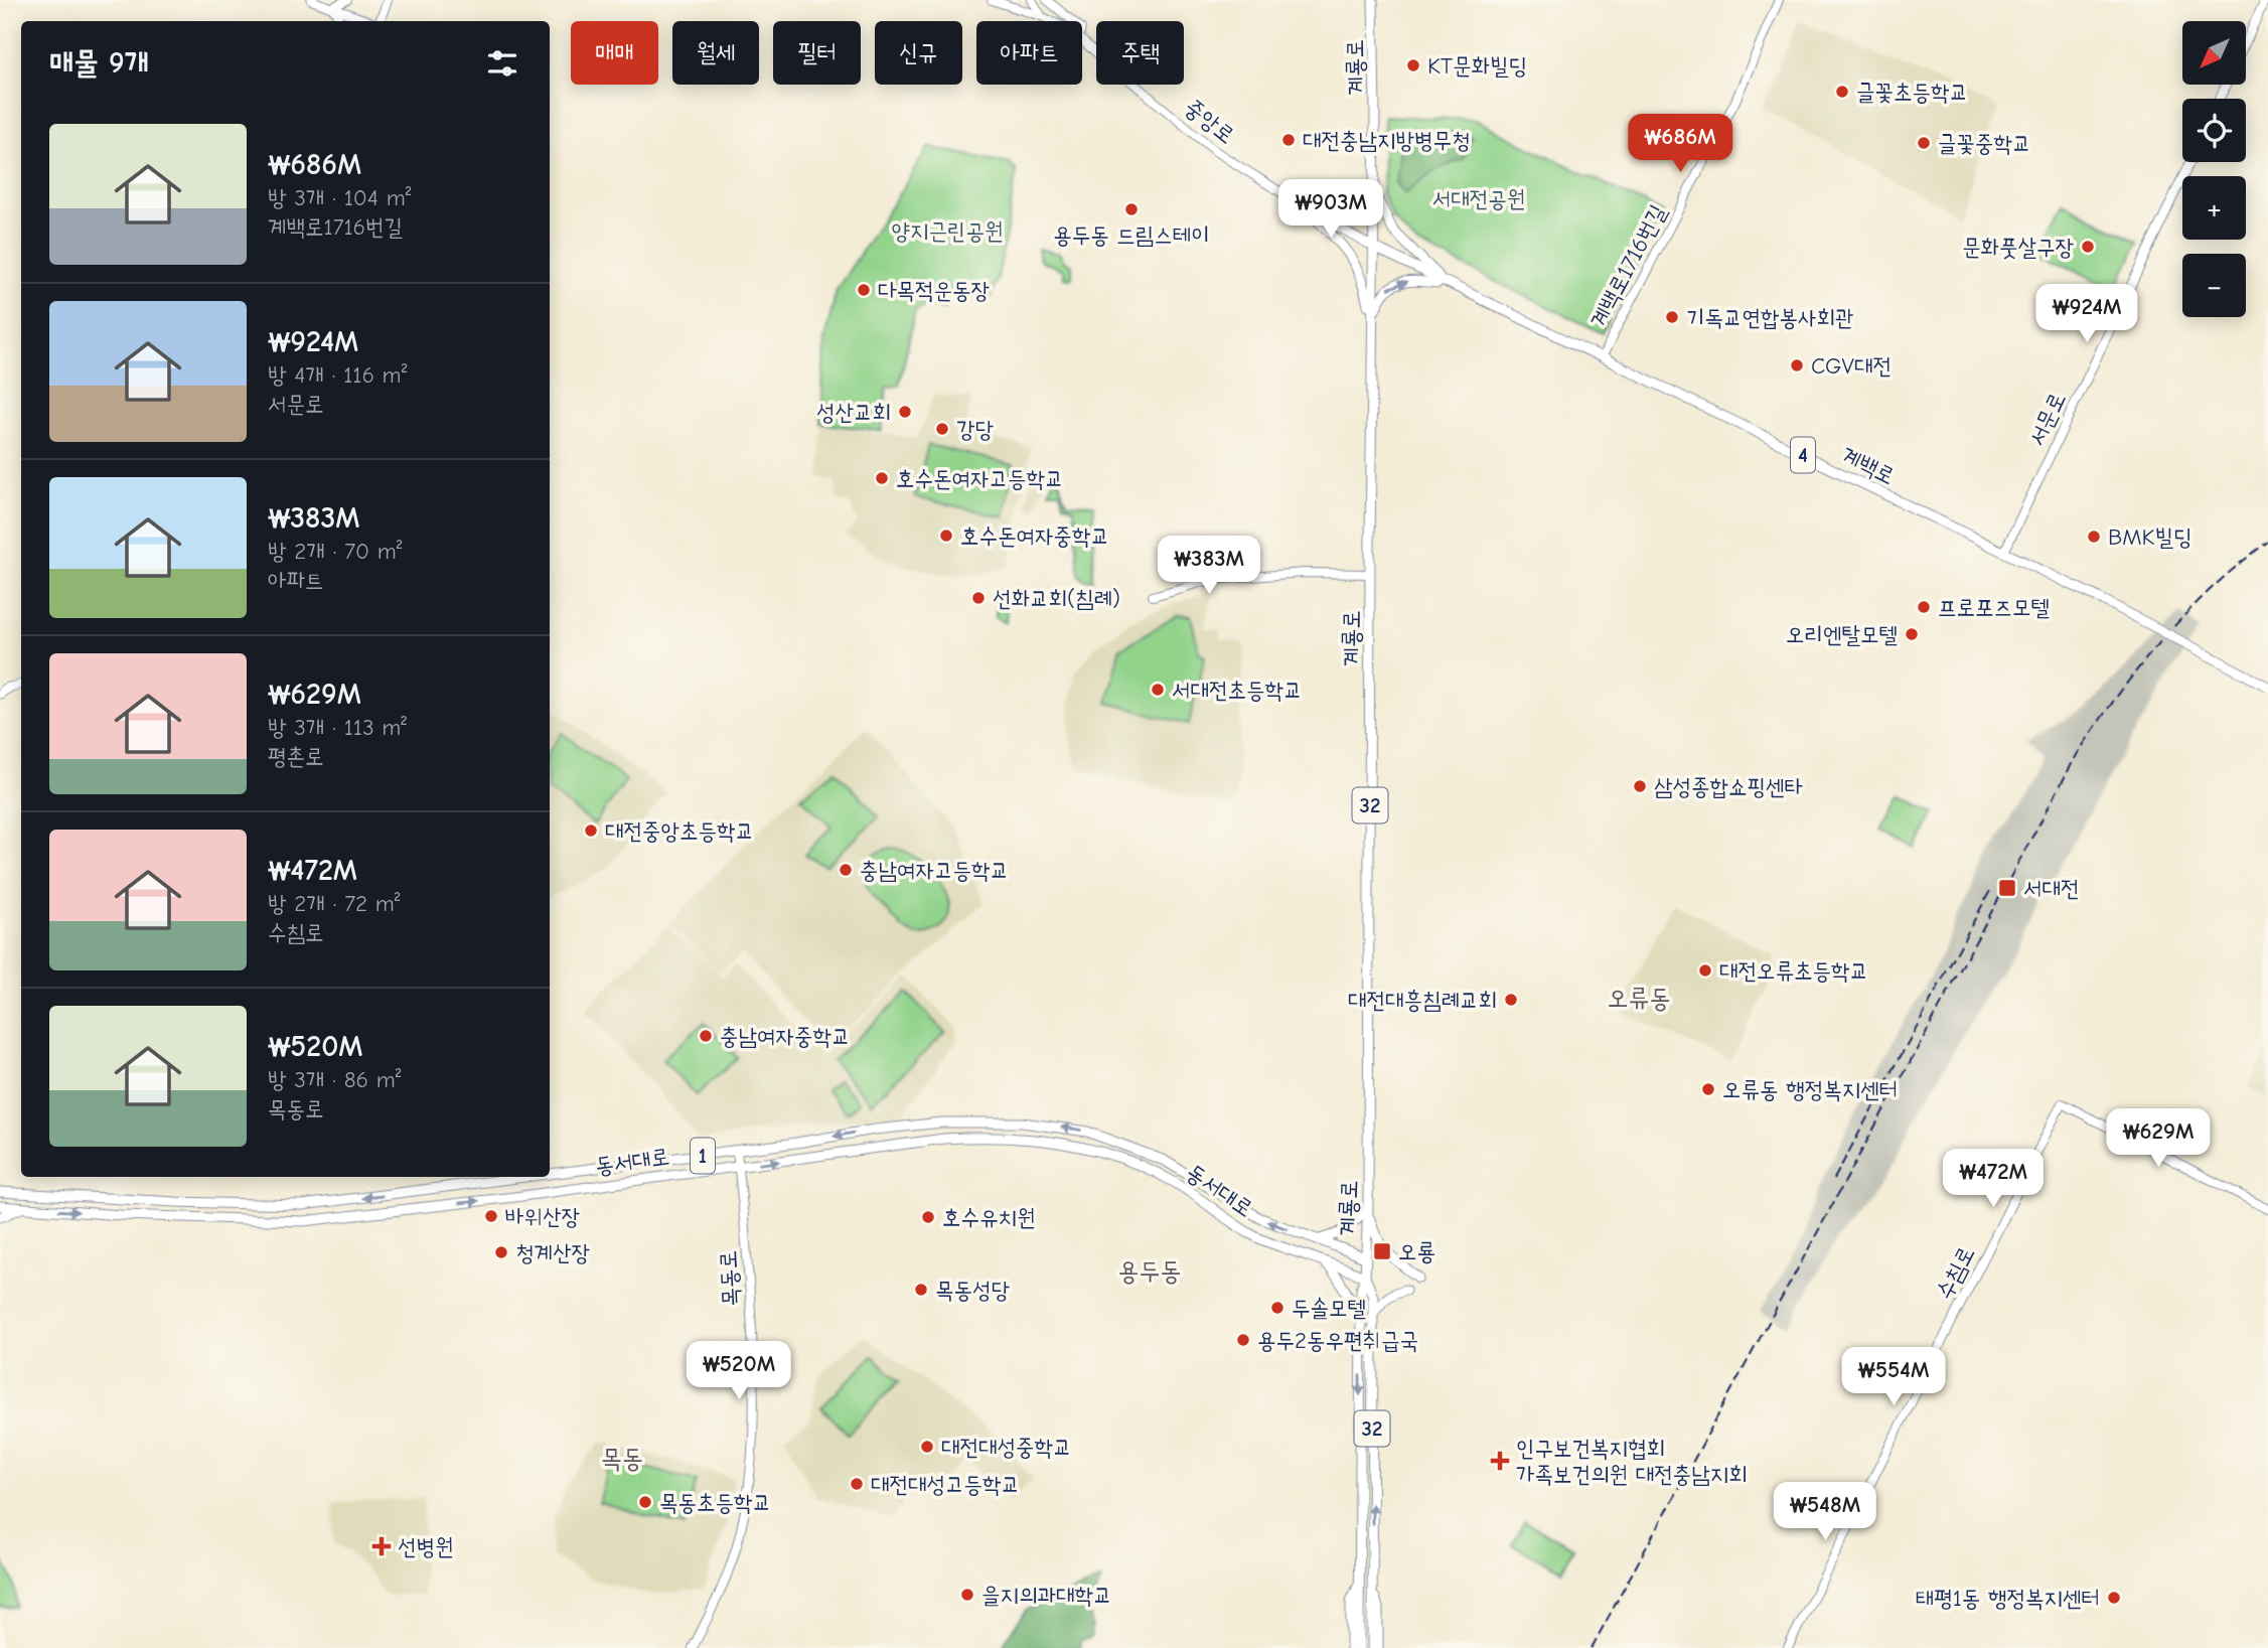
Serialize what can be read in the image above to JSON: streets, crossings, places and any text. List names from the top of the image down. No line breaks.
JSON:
{"streets":{"main road":["계룡로","중앙로","계백로1716번길","서문로","4","계백로","32","1","동서대로","수침로","목동로"]},"crossings":[["계룡로","중앙로"],["계룡로","계백로"],["계룡로","동서대로"],["중앙로","계백로"],["계백로1716번길","계백로"],["서문로","계백로"],["동서대로","목동로"]],"districts":["오류동","용두동","목동"],"parks":["서대전공원","양지근린공원"],"places":{"other":["KT문화빌딩","글꽃초등학교","대전충남지방병무청","글꽃중학교","용두동 드림스테이","문화풋살구장","다목적운동장","기독교연합봉사회관","CGV대전","성산교회","강당","호수돈여자고등학교","호수돈여자중학교","BMK빌딩","선화교회(침례)","프로포즈모텔","오리엔탈모텔","서대전초등학교","삼성종합쇼핑센타","대전중앙초등학교","충남여자고등학교","대전오류초등학교","대전대흥침례교회","충남여자중학교","오류동 행정복지센터","바위산장","호수유치원","청계산장","목동성당","두솔모텔","용두2동우편취급국","대전대성중학교","대전대성고등학교","목동초등학교","을지의과대학교","태평1동 행정복지센터"],"transit":["서대전","오룡"],"health":["인구보건복지협회 가족보건의원 대전충남지회","선병원"]},"north":"bottom left","page":{"map_buttons":["+","−"],"chip":["매매","월세","필터","신규","아파트","주택"],"heading":"매물 9개","list":[{"name":"₩686M","note":"방 3개 · 104 m² · 계백로1716번길"},{"name":"₩924M","note":"방 4개 · 116 m² · 서문로"},{"name":"₩383M","note":"방 2개 · 70 m² · 아파트"},{"name":"₩629M","note":"방 3개 · 113 m² · 평촌로"},{"name":"₩472M","note":"방 2개 · 72 m² · 수침로"},{"name":"₩520M","note":"방 3개 · 86 m² · 목동로"}],"price":["₩686M","₩903M","₩924M","₩383M","₩629M","₩472M","₩520M","₩554M","₩548M"]}}
